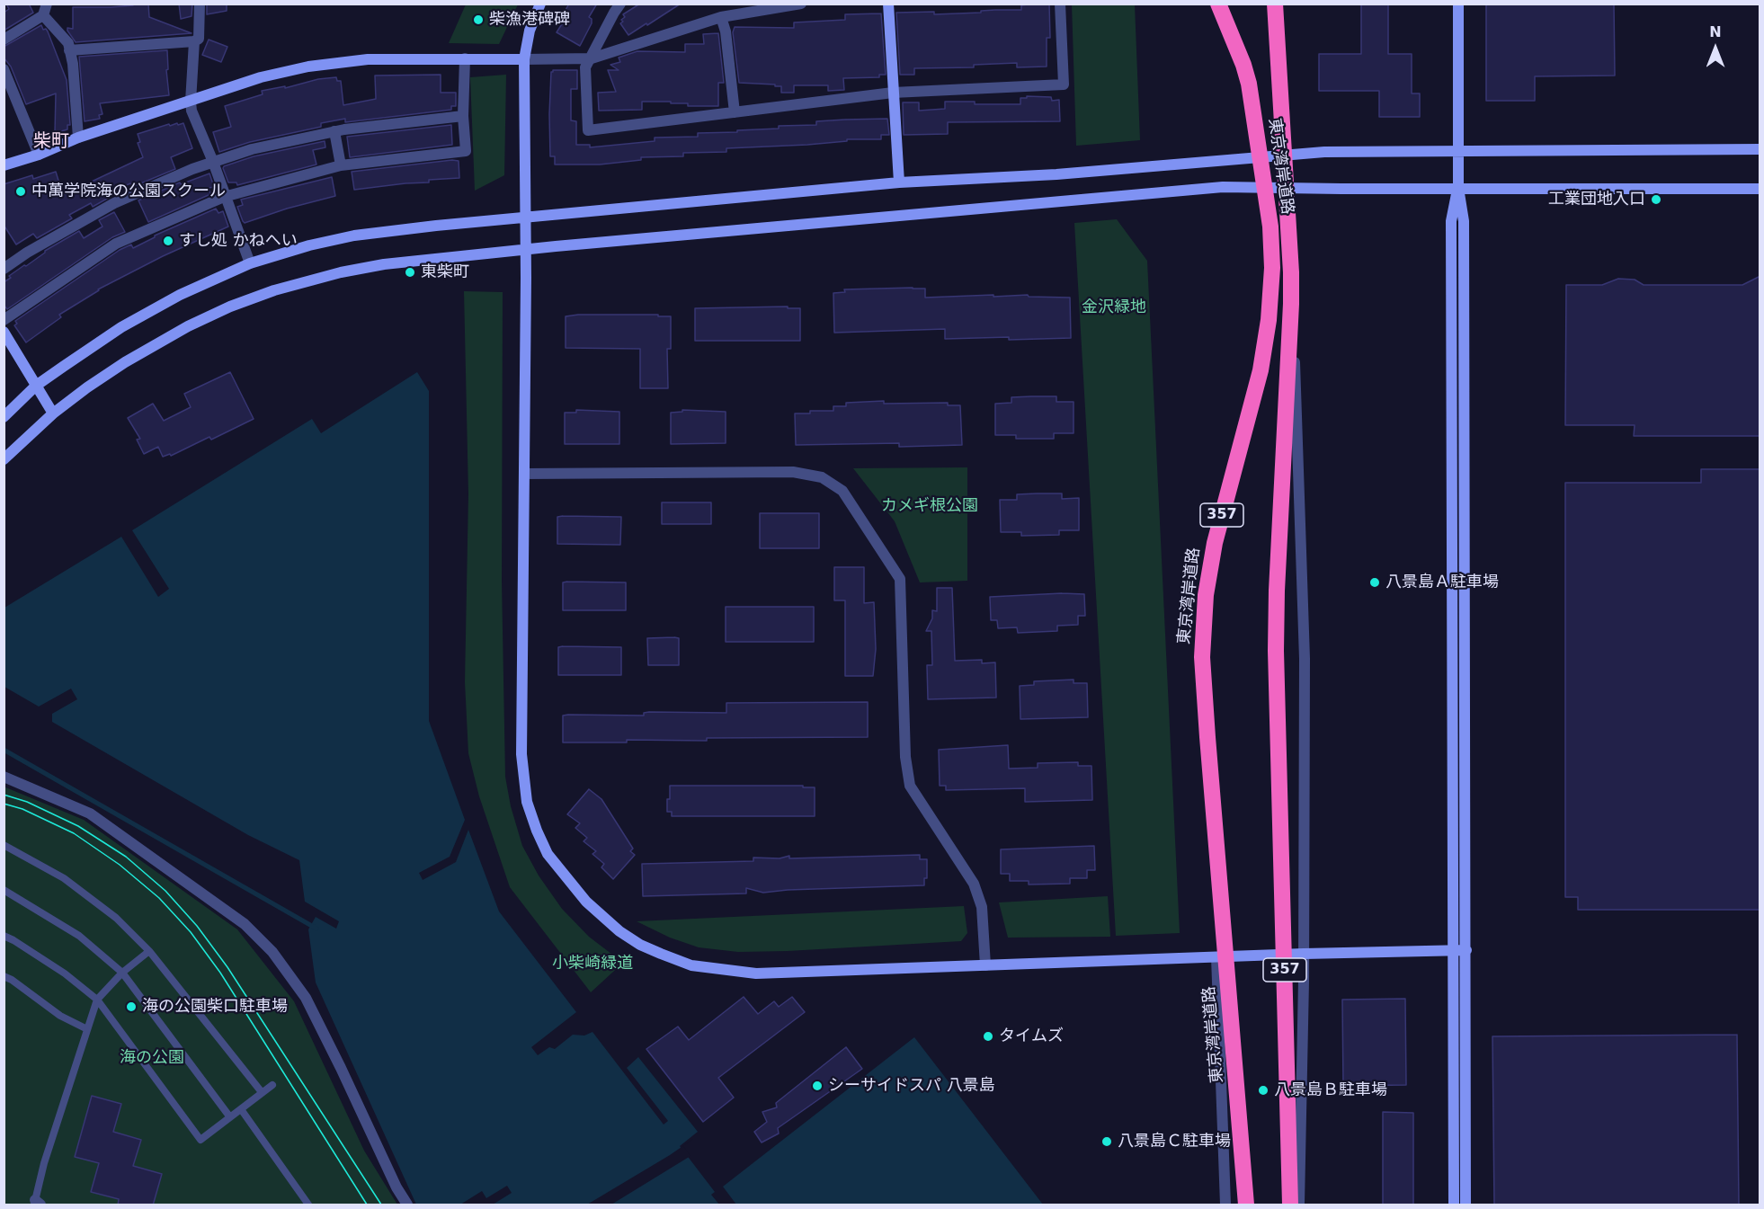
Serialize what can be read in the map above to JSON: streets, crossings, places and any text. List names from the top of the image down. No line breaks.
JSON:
{"streets":{"highway":["東京湾岸道路","357"]},"districts":["柴町"],"parks":["金沢緑地","カメギ根公園","小柴崎緑道","海の公園"],"places":["柴漁港碑碑","中萬学院海の公園スクール","工業団地入口","すし処 かねへい","東柴町","八景島Ａ駐車場","海の公園柴口駐車場","タイムズ","シーサイドスパ 八景島","八景島Ｂ駐車場","八景島Ｃ駐車場"],"north":"top"}
